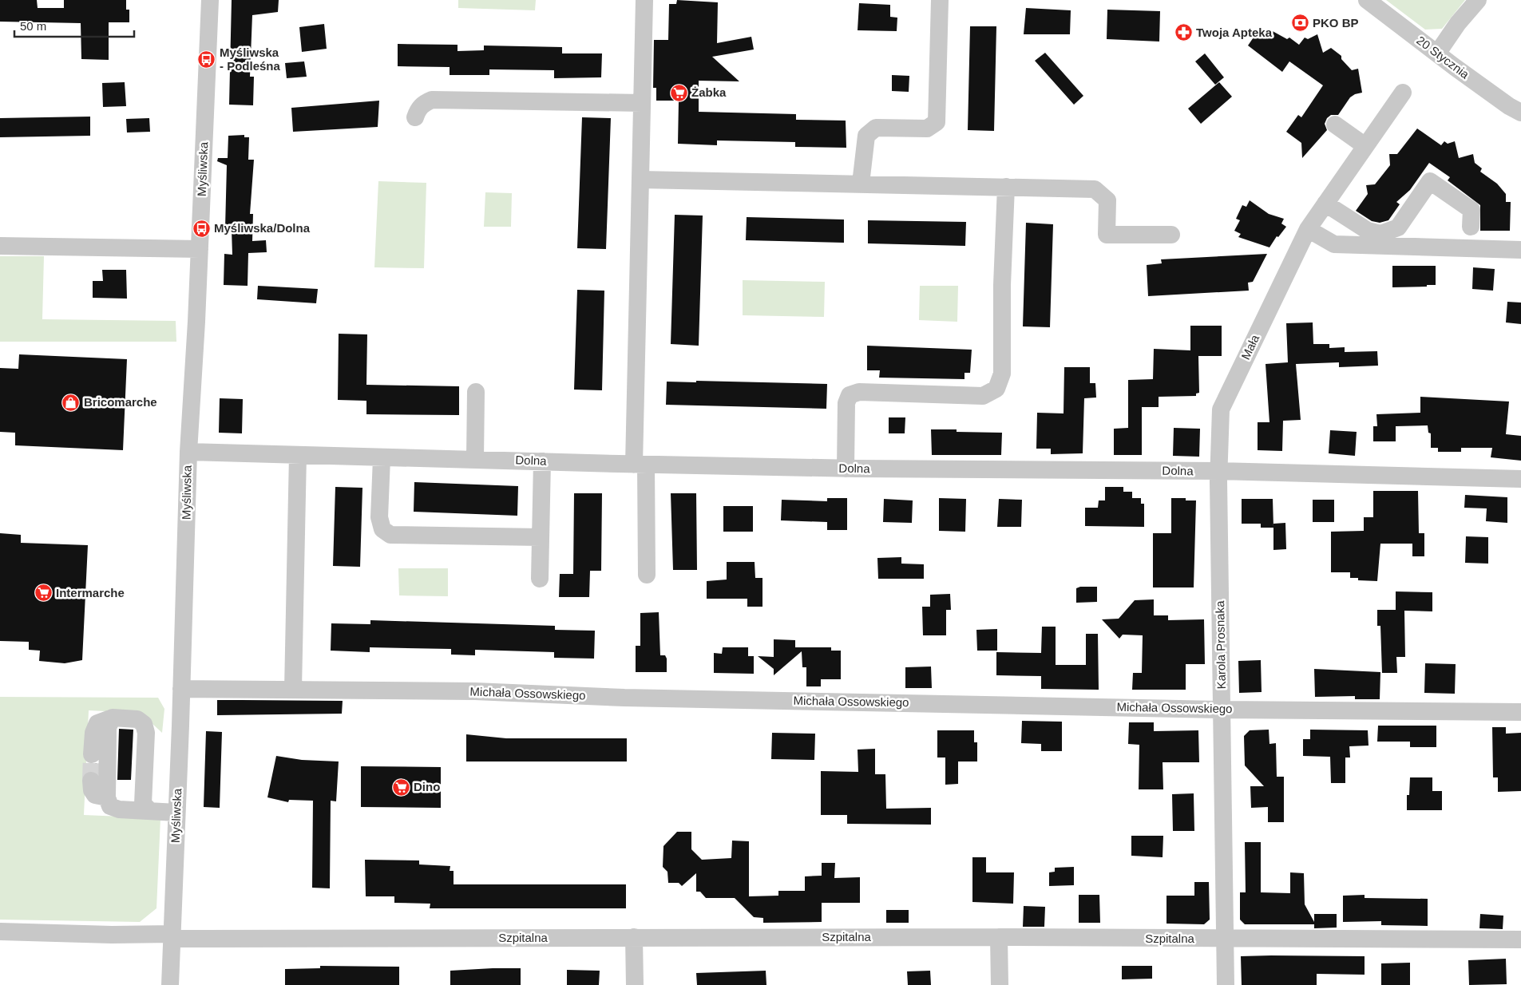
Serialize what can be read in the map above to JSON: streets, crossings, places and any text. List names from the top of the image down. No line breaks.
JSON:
{"streets":{"street":["20 Stycznia","Myśliwska","Mała","Dolna","Karola Prosnaka","Michała Ossowskiego","Szpitalna"]},"crossings":[["Myśliwska","Dolna"],["Myśliwska","Michała Ossowskiego"],["Myśliwska","Szpitalna"],["Mała","Dolna"],["Mała","Karola Prosnaka"],["Dolna","Karola Prosnaka"],["Karola Prosnaka","Michała Ossowskiego"],["Karola Prosnaka","Szpitalna"]],"places":{"bank":["PKO BP"],"pharmacy":["Twoja Apteka"],"bus stop":["Myśliwska - Podleśna","Myśliwska/Dolna"],"supermarket":["Żabka","Intermarche","Dino"],"shop":["Bricomarche"]},"scale_bar":"50 m"}
